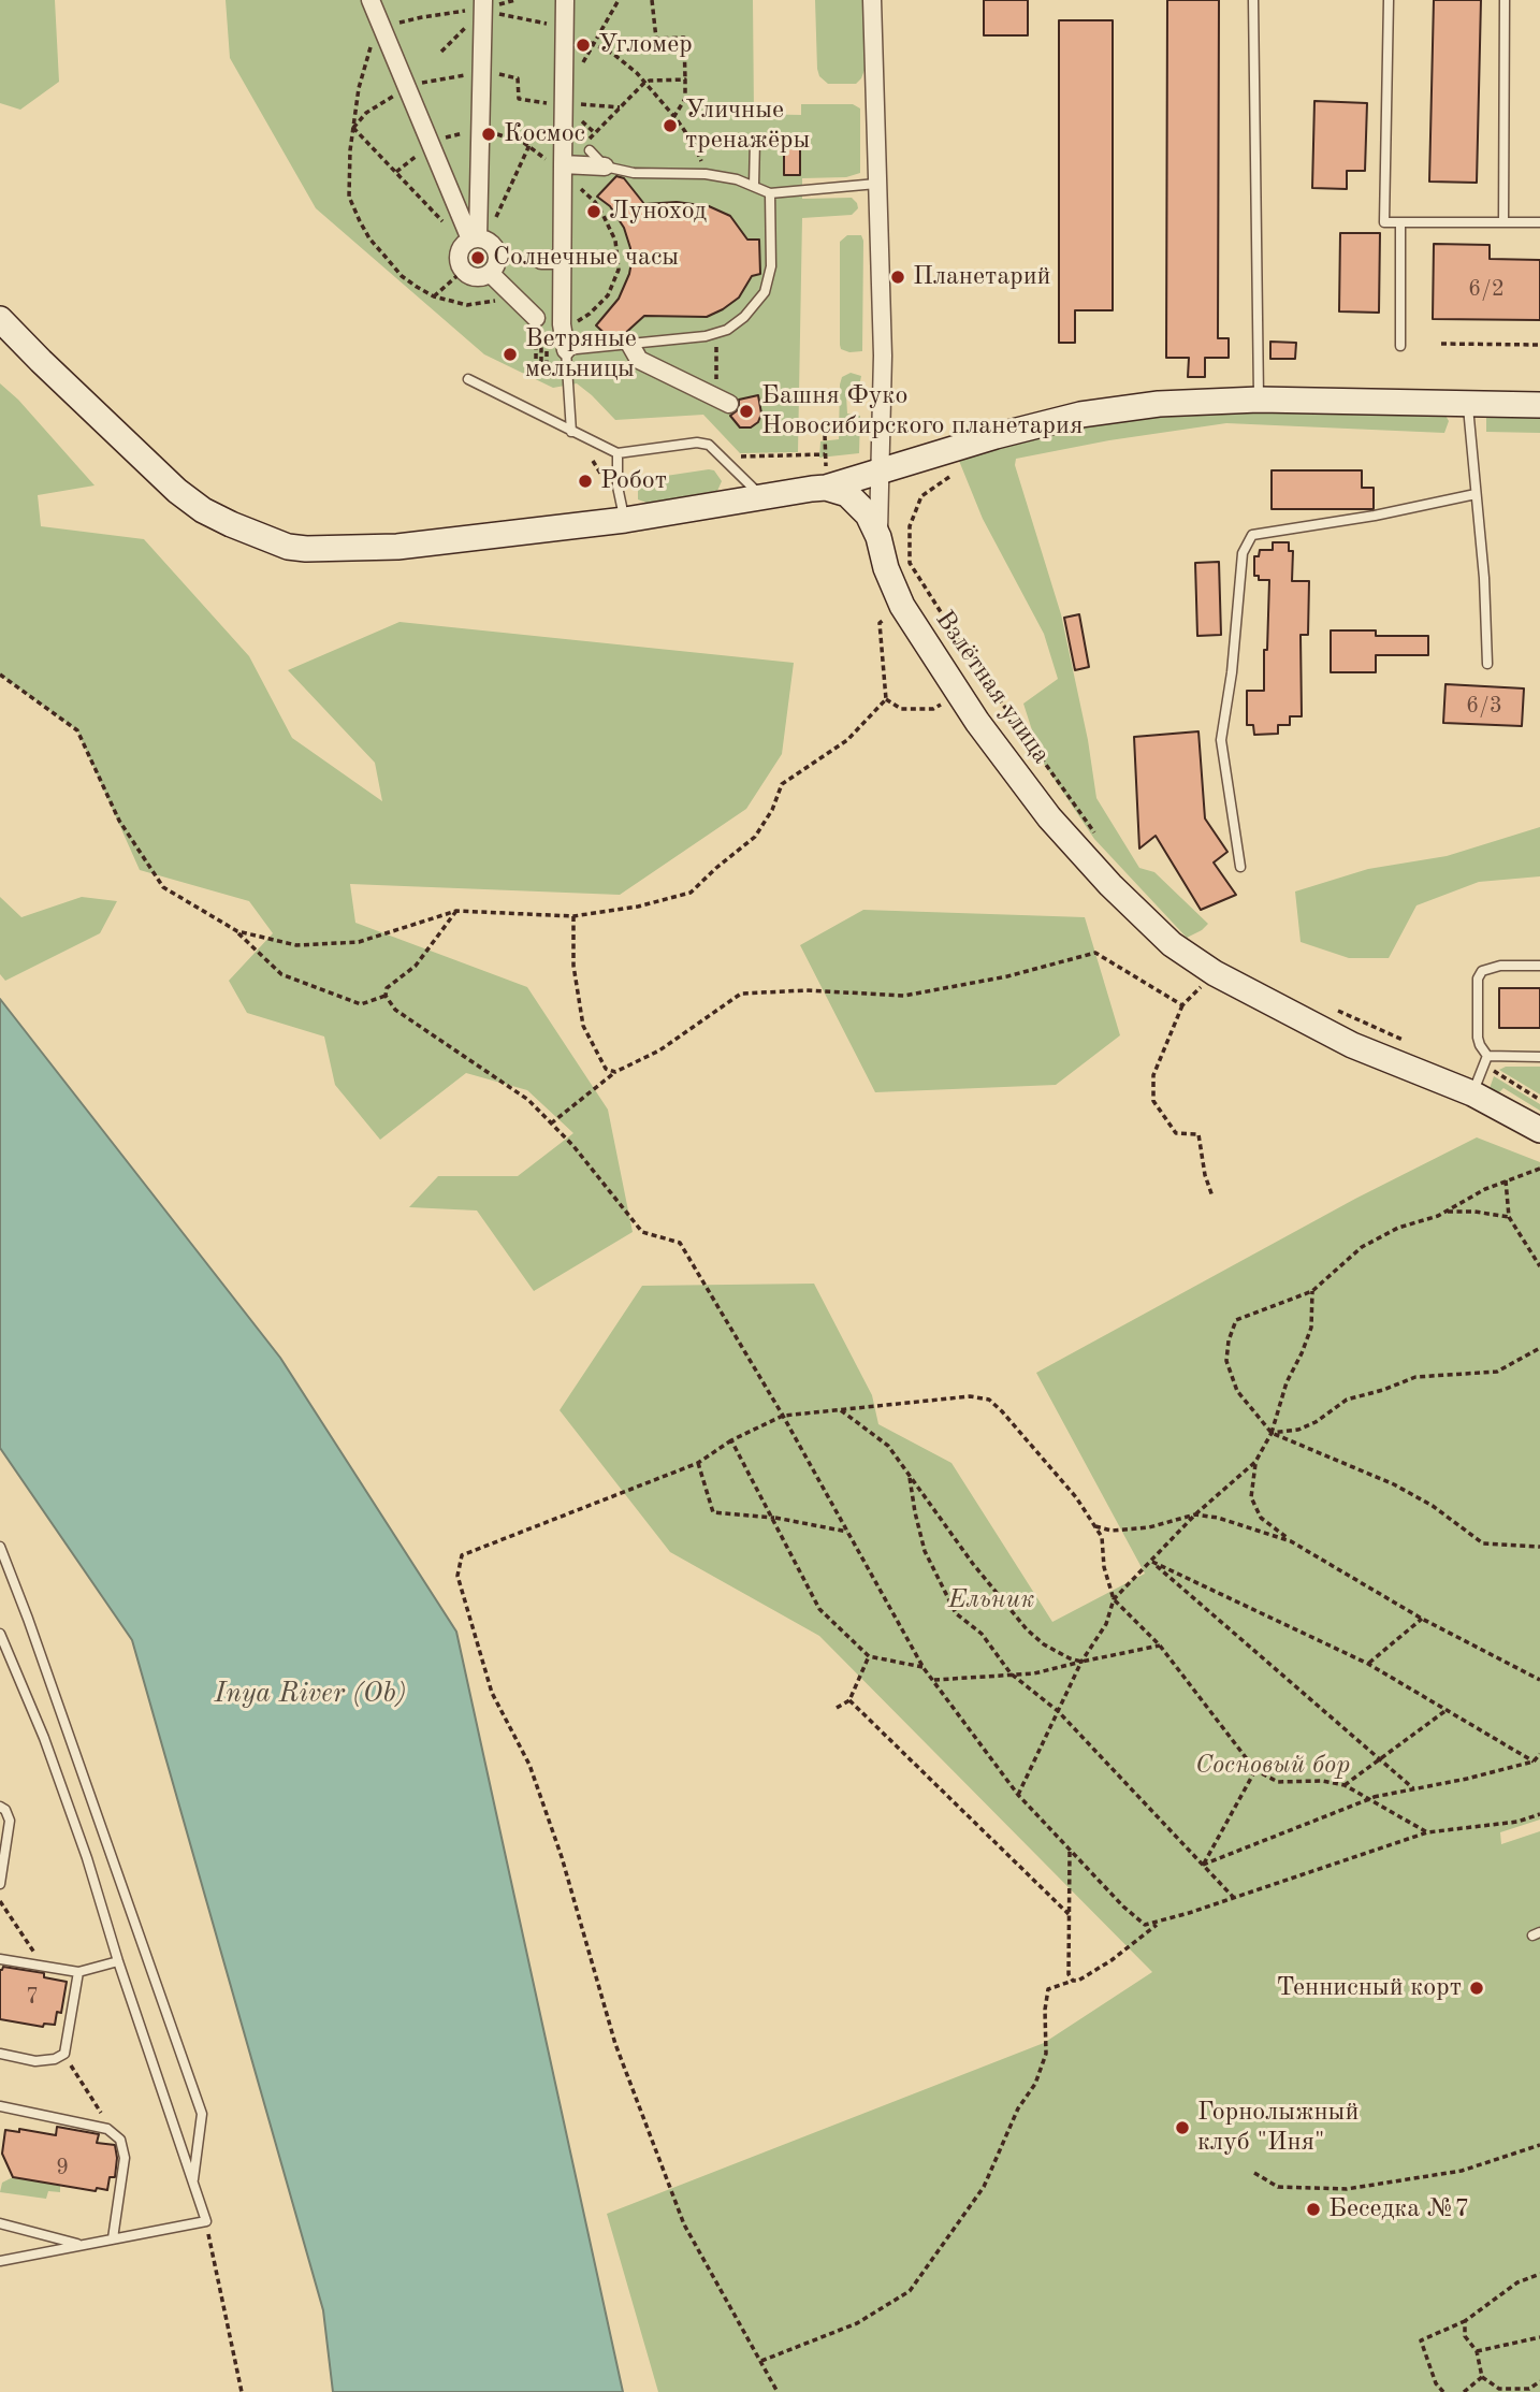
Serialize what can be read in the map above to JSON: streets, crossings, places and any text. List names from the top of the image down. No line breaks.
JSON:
{"streets":{"main road":["Взлётная улица"]},"water":["Inya River (Ob)"],"parks":["Ельник","Сосновый бор"],"places":["Угломер","Уличные тренажёры","Космос","Луноход","Солнечные часы","Планетарий","Ветряные мельницы","Башня Фуко Новосибирского планетария","Робот","Теннисный корт","Горнолыжный клуб \"Иня\"","Беседка №7"],"house_numbers":["6/2","6/3","7","9"]}
